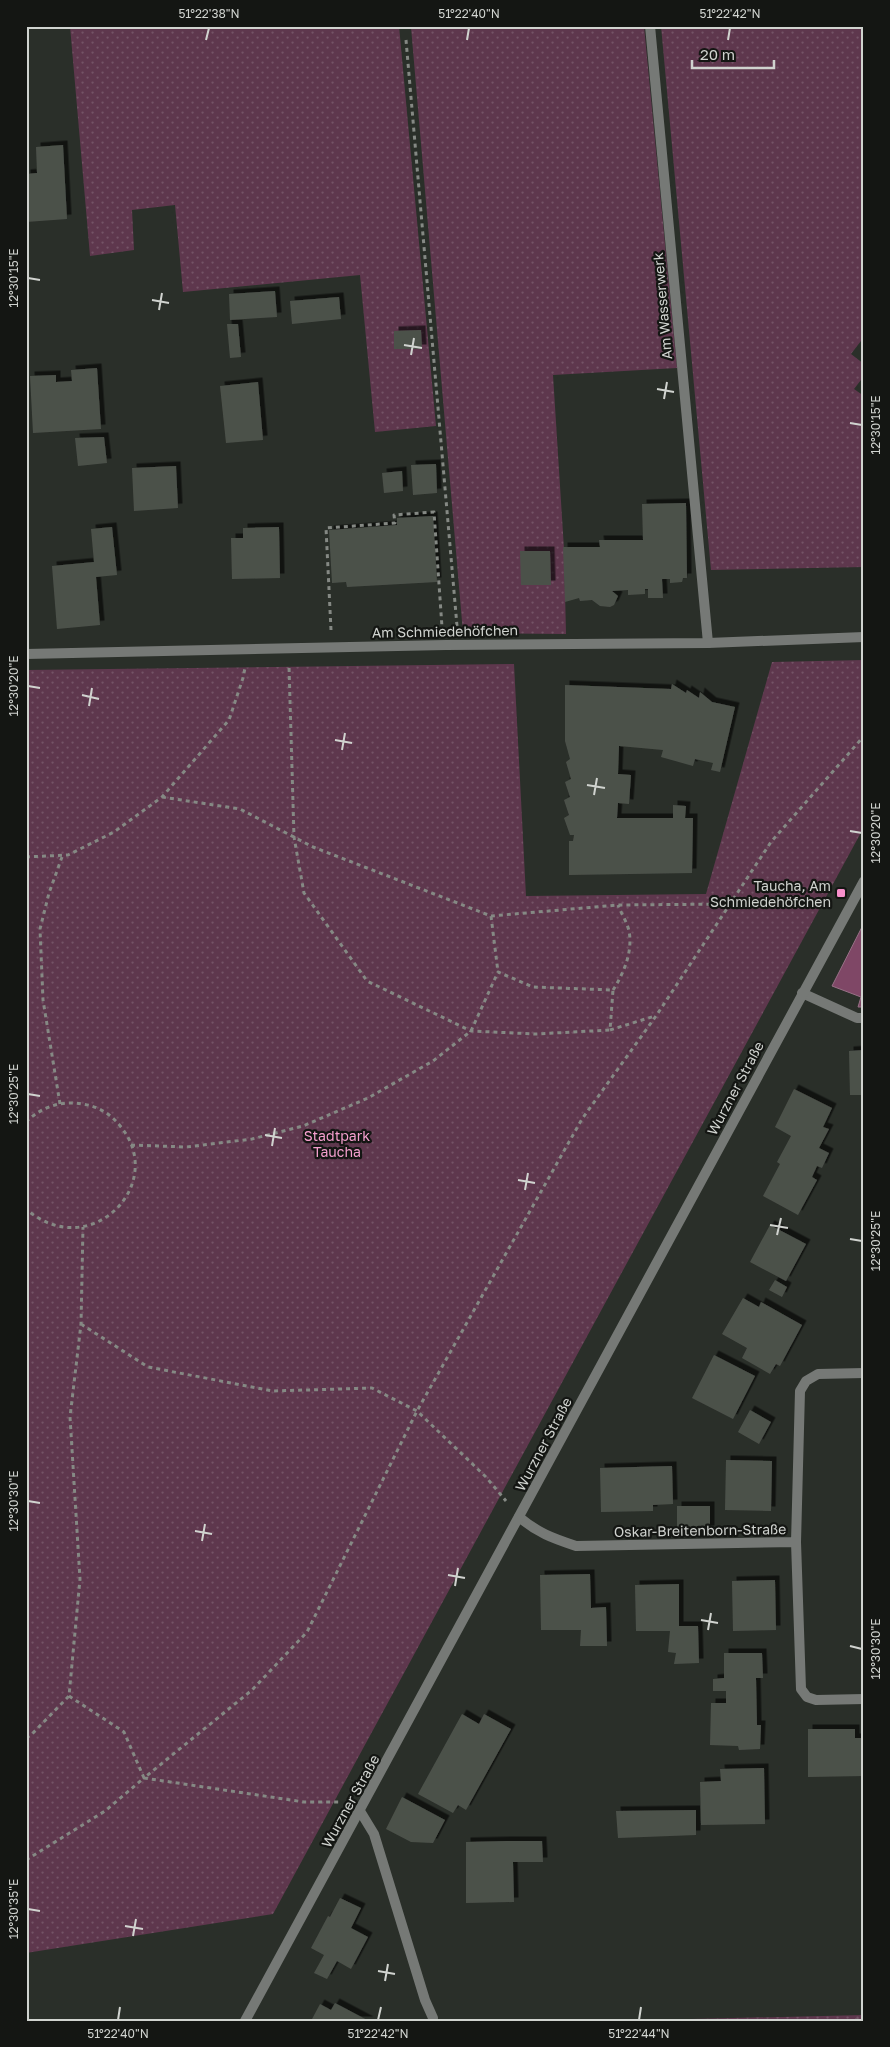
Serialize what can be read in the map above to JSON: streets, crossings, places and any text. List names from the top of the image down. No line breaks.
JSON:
{"streets":{"street":["Am Wasserwerk","Am Schmiedehöfchen","Wurzner Straße","Oskar-Breitenborn-Straße"]},"crossings":[["Am Wasserwerk","Am Schmiedehöfchen"],["Wurzner Straße","Oskar-Breitenborn-Straße"]],"parks":["Stadtpark Taucha"],"places":{"transit":["Taucha, Am Schmiedehöfchen"]},"scale_bar":"20 m","coordinates":["51°22'38\"N","51°22'40\"N","51°22'42\"N","12°30'15\"E","12°30'20\"E","12°30'25\"E","12°30'30\"E","12°30'35\"E","51°22'44\"N"]}
